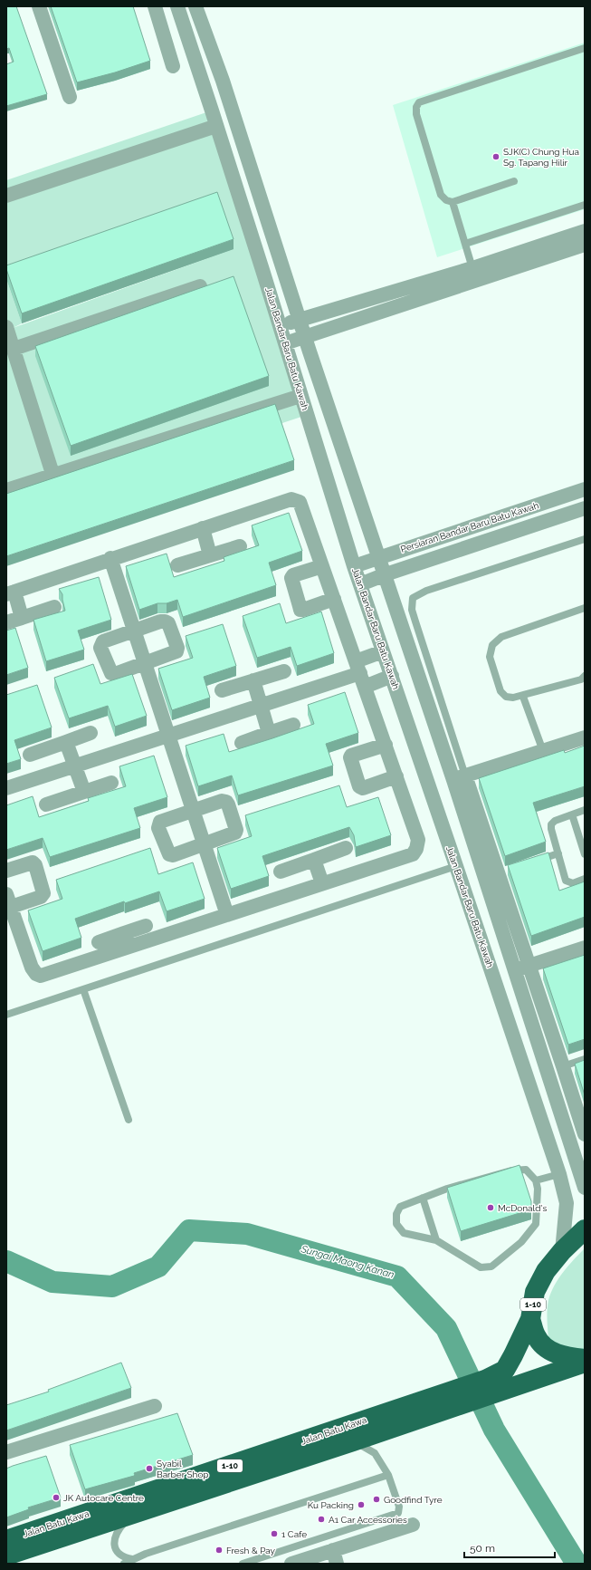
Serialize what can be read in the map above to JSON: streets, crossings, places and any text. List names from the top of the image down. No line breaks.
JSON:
{"streets":{"highway":["1-10","Jalan Batu Kawa"],"street":["Jalan Bandar Baru Batu Kawah","Persiaran Bandar Baru Batu Kawah"]},"crossings":[["Jalan Bandar Baru Batu Kawah","Persiaran Bandar Baru Batu Kawah"],["Jalan Bandar Baru Batu Kawah","Jalan Batu Kawa"]],"water":["Sungai Maong Kanan"],"places":["SJK(C) Chung Hua Sg. Tapang Hilir","McDonald's","Syabil Barber Shop","JK Autocare Centre","Goodfind Tyre","Ku Packing","A1 Car Accessories","1 Cafe","Fresh & Pay"],"scale_bar":"50 m"}
